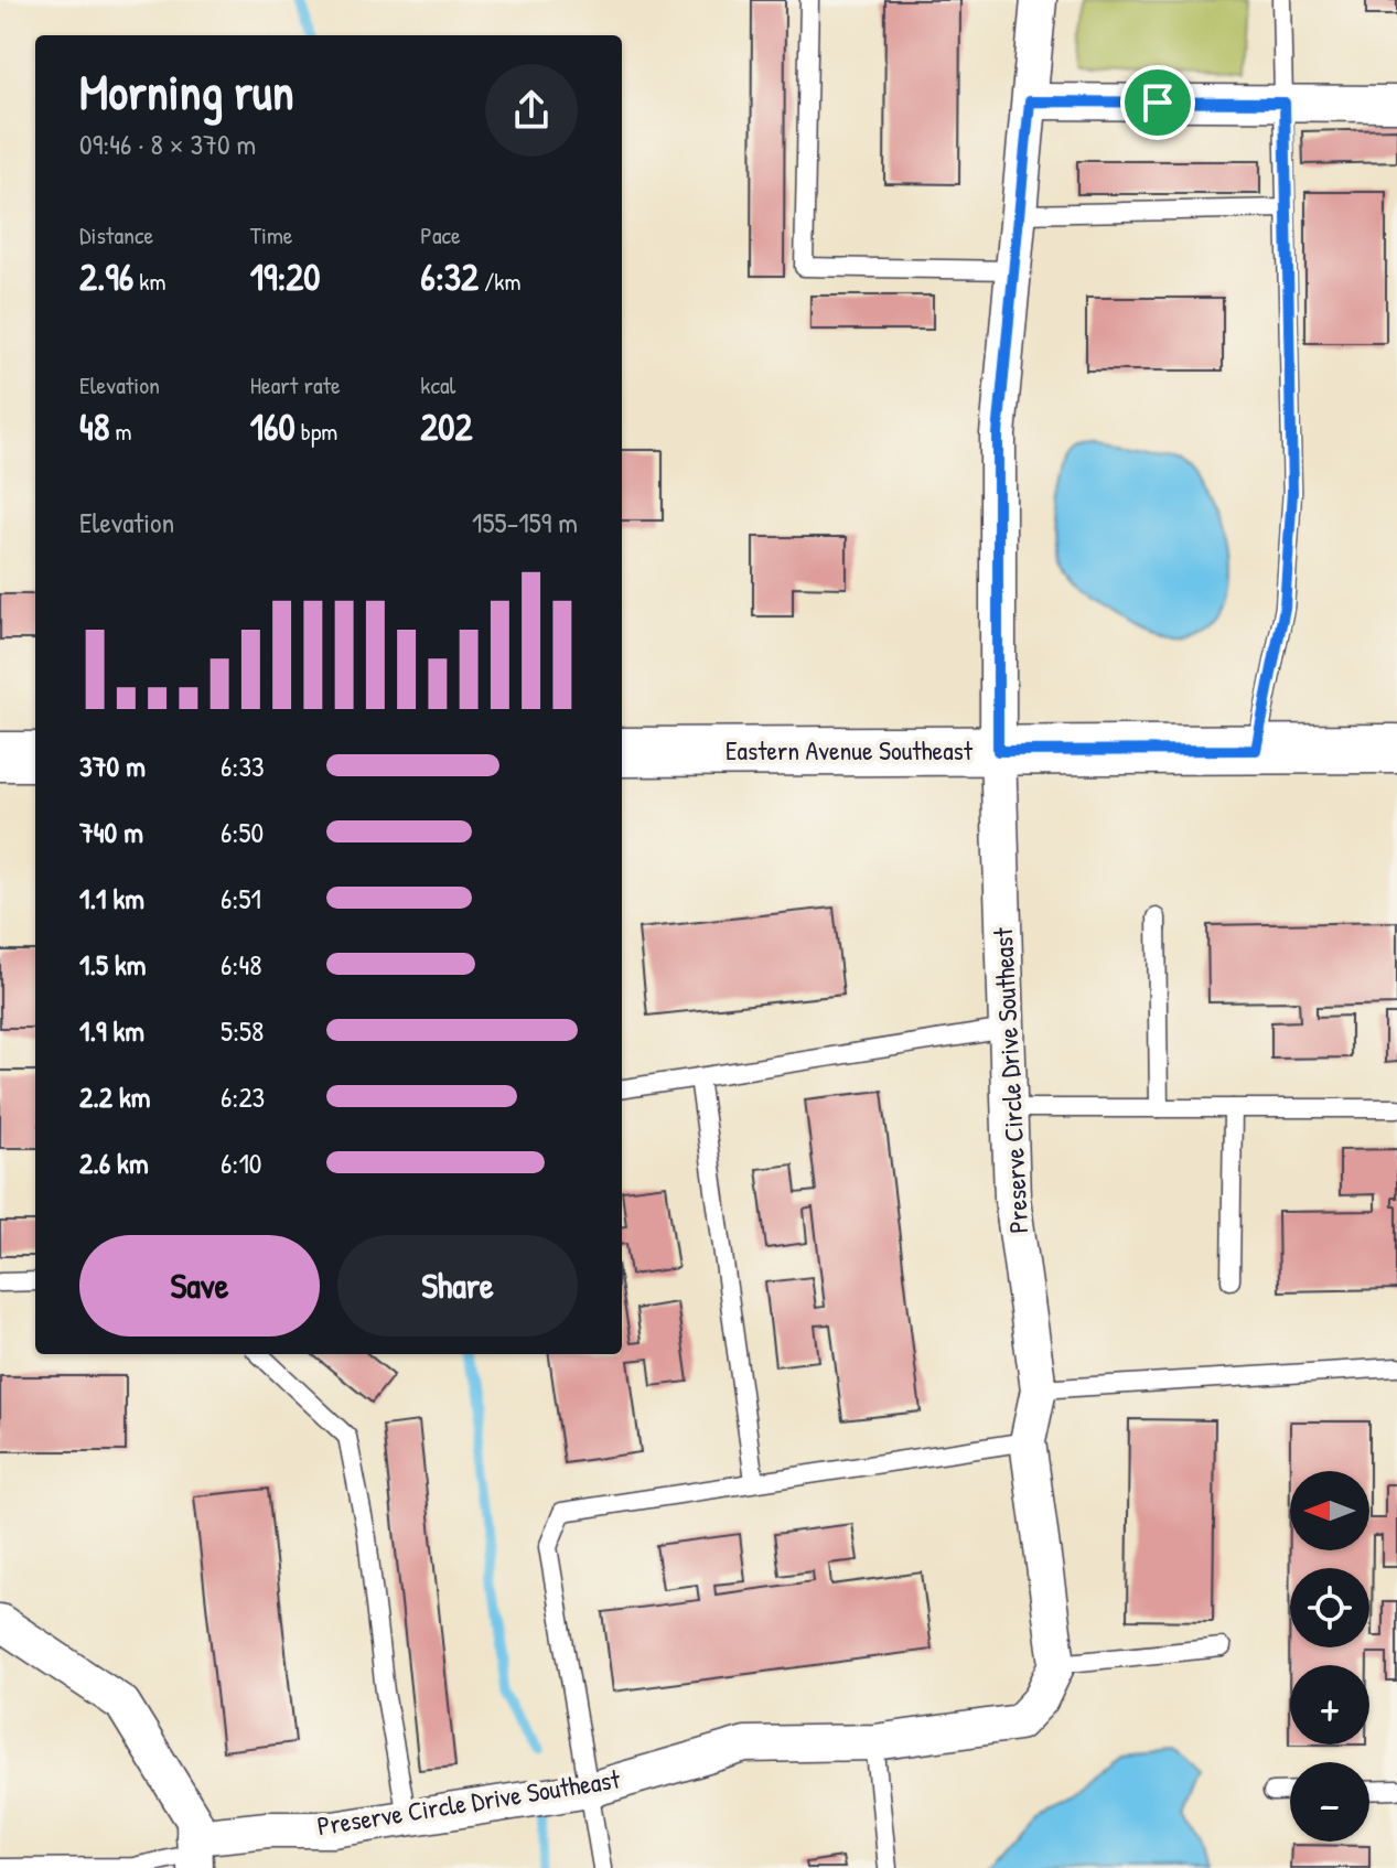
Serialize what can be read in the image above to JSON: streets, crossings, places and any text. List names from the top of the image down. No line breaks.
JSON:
{"streets":{"street":["Eastern Avenue Southeast","Preserve Circle Drive Southeast"]},"crossings":[["Eastern Avenue Southeast","Preserve Circle Drive Southeast"]],"north":"left","page":{"heading":["Morning run","09:46 · 8 × 370 m"],"stats":[["Distance","2.96 km"],["Time","19:20"],["Pace","6:32 /km"],["Elevation","48 m"],["Heart rate","160 bpm"],["kcal","202"]],"chart":["Elevation","155–159 m"],"list":[{"name":"370 m","note":"6:33"},{"name":"740 m","note":"6:50"},{"name":"1.1 km","note":"6:51"},{"name":"1.5 km","note":"6:48"},{"name":"1.9 km","note":"5:58"},{"name":"2.2 km","note":"6:23"},{"name":"2.6 km","note":"6:10"}],"buttons":["Save","Share"],"map_buttons":["+","−"]}}
